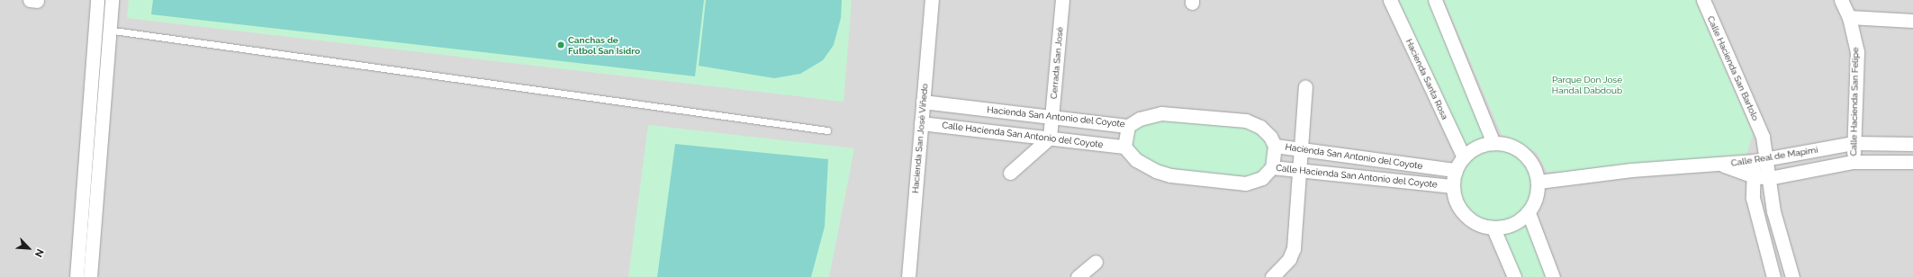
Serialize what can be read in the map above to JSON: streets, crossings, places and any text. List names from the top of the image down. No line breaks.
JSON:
{"streets":{"street":["Cerrada San José","Calle Hacienda San Bartolo","Hacienda Santa Rosa","Calle Hacienda San Felipe","Hacienda San Antonio del Coyote","Calle Hacienda San Antonio del Coyote","Hacienda San José Viñedo","Calle Real de Mapimí"]},"crossings":[["Cerrada San José","Hacienda San Antonio del Coyote"],["Cerrada San José","Calle Hacienda San Antonio del Coyote"],["Calle Hacienda San Bartolo","Calle Real de Mapimí"],["Hacienda Santa Rosa","Hacienda San Antonio del Coyote"],["Hacienda Santa Rosa","Calle Hacienda San Antonio del Coyote"],["Calle Hacienda San Felipe","Calle Real de Mapimí"],["Hacienda San Antonio del Coyote","Calle Hacienda San Antonio del Coyote"],["Hacienda San Antonio del Coyote","Hacienda San José Viñedo"],["Calle Hacienda San Antonio del Coyote","Hacienda San José Viñedo"]],"parks":["Parque Don José Handal Dabdoub"],"places":["Canchas de Futbol San Isidro"],"north":"bottom right"}
